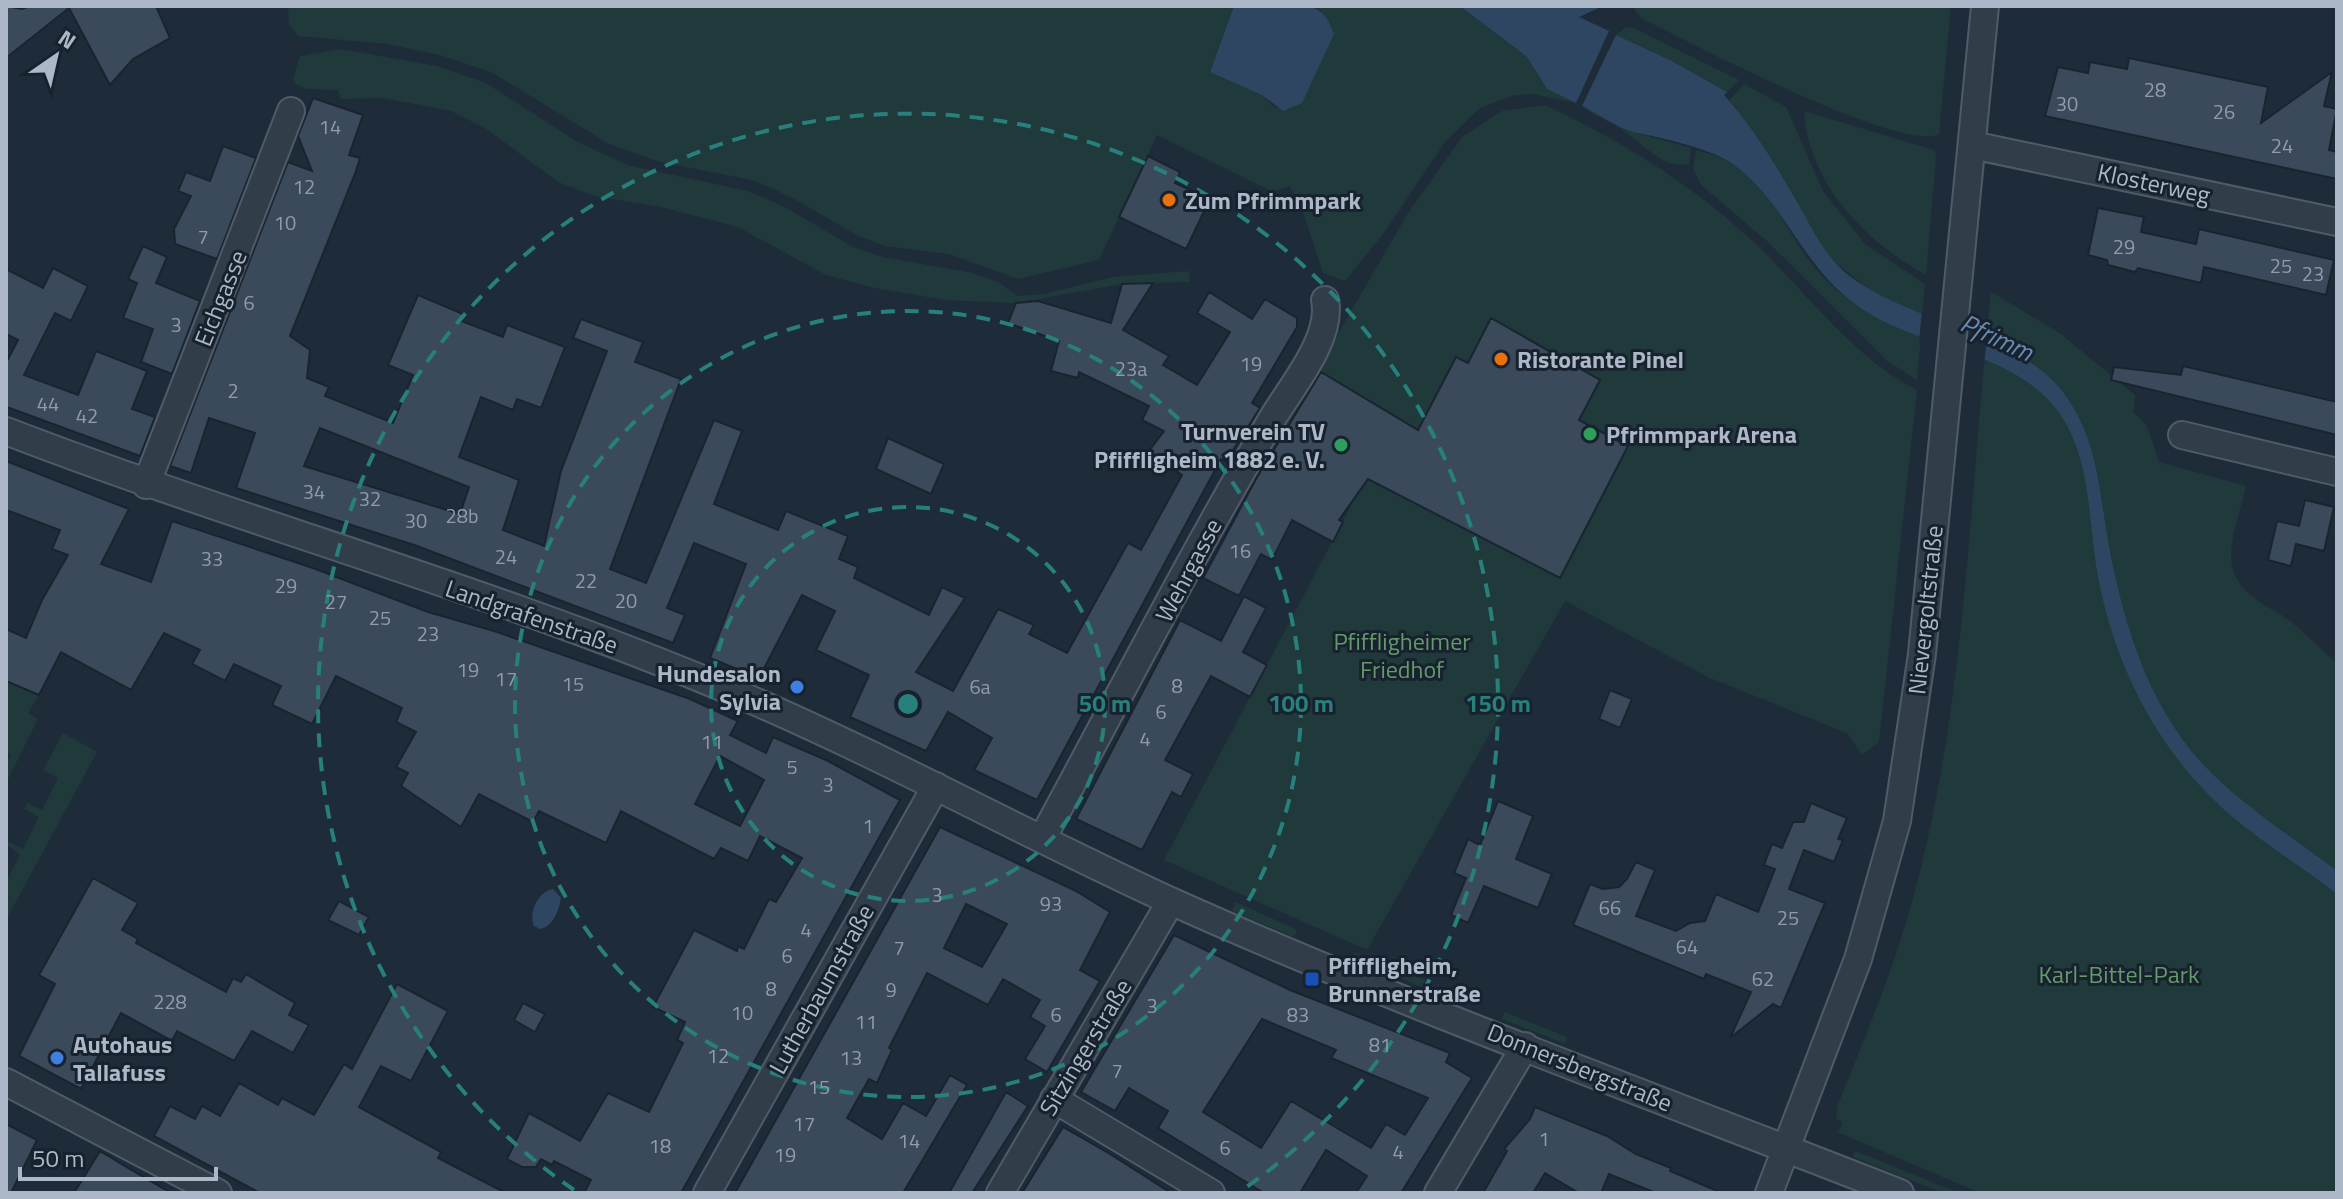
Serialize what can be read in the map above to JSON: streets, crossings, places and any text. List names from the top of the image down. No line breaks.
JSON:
{"streets":{"street":["Klosterweg","Eichgasse","Wehrgasse","Nievergoltstraße","Landgrafenstraße","Lutherbaumstraße","Sitzingerstraße","Donnersbergstraße"]},"crossings":[["Klosterweg","Nievergoltstraße"],["Eichgasse","Landgrafenstraße"],["Wehrgasse","Landgrafenstraße"],["Wehrgasse","Donnersbergstraße"],["Nievergoltstraße","Donnersbergstraße"],["Landgrafenstraße","Lutherbaumstraße"],["Landgrafenstraße","Donnersbergstraße"],["Sitzingerstraße","Donnersbergstraße"]],"water":["Pfrimm"],"parks":["Pfiffligheimer Friedhof","Karl-Bittel-Park"],"places":{"other":["Zum Pfrimmpark","Ristorante Pinel","Pfrimmpark Arena","Turnverein TV Pfiffligheim 1882 e. V.","Hundesalon Sylvia","Autohaus Tallafuss"],"transit":["Pfiffligheim, Brunnerstraße"]},"house_numbers":["28","30","26","14","24","12","10","7","29","25","23","6","3","19","23a","2","44","42","34","32","28b","30","16","24","33","22","29","20","27","25","23","19","17","15","8","6a","6","4","11","5","3","1","3","93","66","25","4","64","7","6","62","8","9","228","3","10","6","83","11","81","12","13","7","15","17","1","14","18","6","4","19"],"scale_bar":"50 m","north":"top right","rings":["50 m","100 m","150 m"]}
